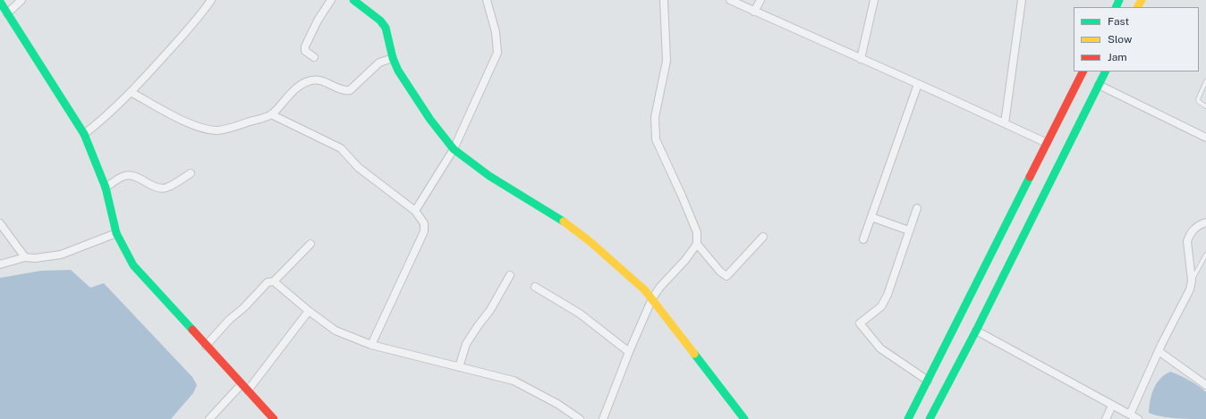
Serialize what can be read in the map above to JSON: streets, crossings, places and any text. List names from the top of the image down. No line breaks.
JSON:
{"legend":["Fast","Slow","Jam"]}
